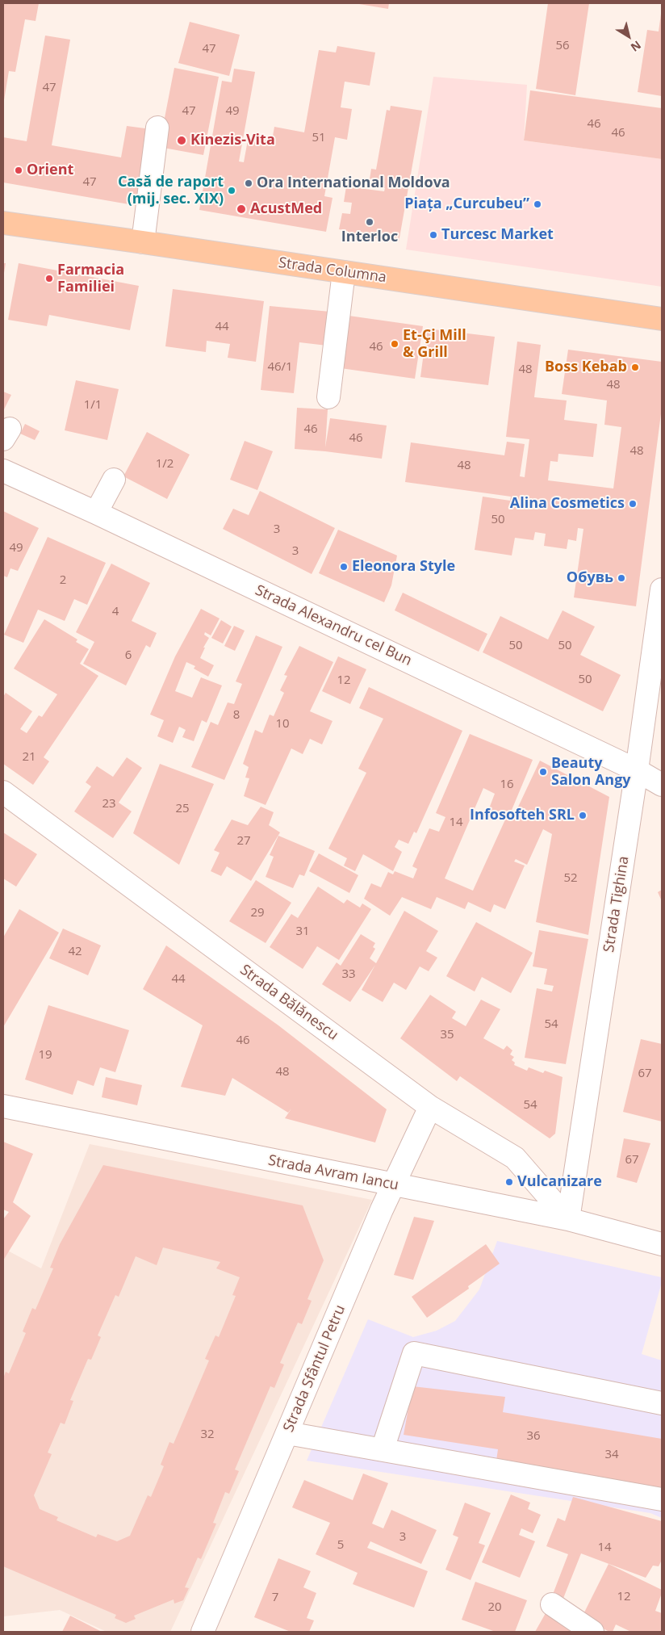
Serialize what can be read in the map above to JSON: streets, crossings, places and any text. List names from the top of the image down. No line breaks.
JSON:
{"streets":{"main road":["Strada Columna"],"street":["Strada Alexandru cel Bun","Strada Tighina","Strada Bălănescu","Strada Avram Iancu","Strada Sfântul Petru"]},"crossings":[["Strada Alexandru cel Bun","Strada Tighina"],["Strada Tighina","Strada Bălănescu"],["Strada Tighina","Strada Avram Iancu"],["Strada Bălănescu","Strada Avram Iancu"],["Strada Bălănescu","Strada Sfântul Petru"],["Strada Avram Iancu","Strada Sfântul Petru"]],"places":["Kinezis-Vita","Orient","Ora International Moldova","Casă de raport (mij. sec. XIX)","Piața „Curcubeu”","AcustMed","Interloc","Turcesc Market","Farmacia Familiei","Et-Çi Mill & Grill","Boss Kebab","Alina Cosmetics","Eleonora Style","Обувь","Beauty Salon Angy","Infosofteh SRL","Vulcanizare"],"house_numbers":["56","47","47","47","49","46","46","51","47","44","46","46/1","48","48","1/1","46","46","48","1/2","48","50","3","49","3","2","4","50","50","6","50","12","8","10","21","16","23","25","14","27","52","29","31","42","33","44","54","35","46","19","48","67","54","67","32","36","34","3","5","14","12","7","20"],"north":"bottom right"}
